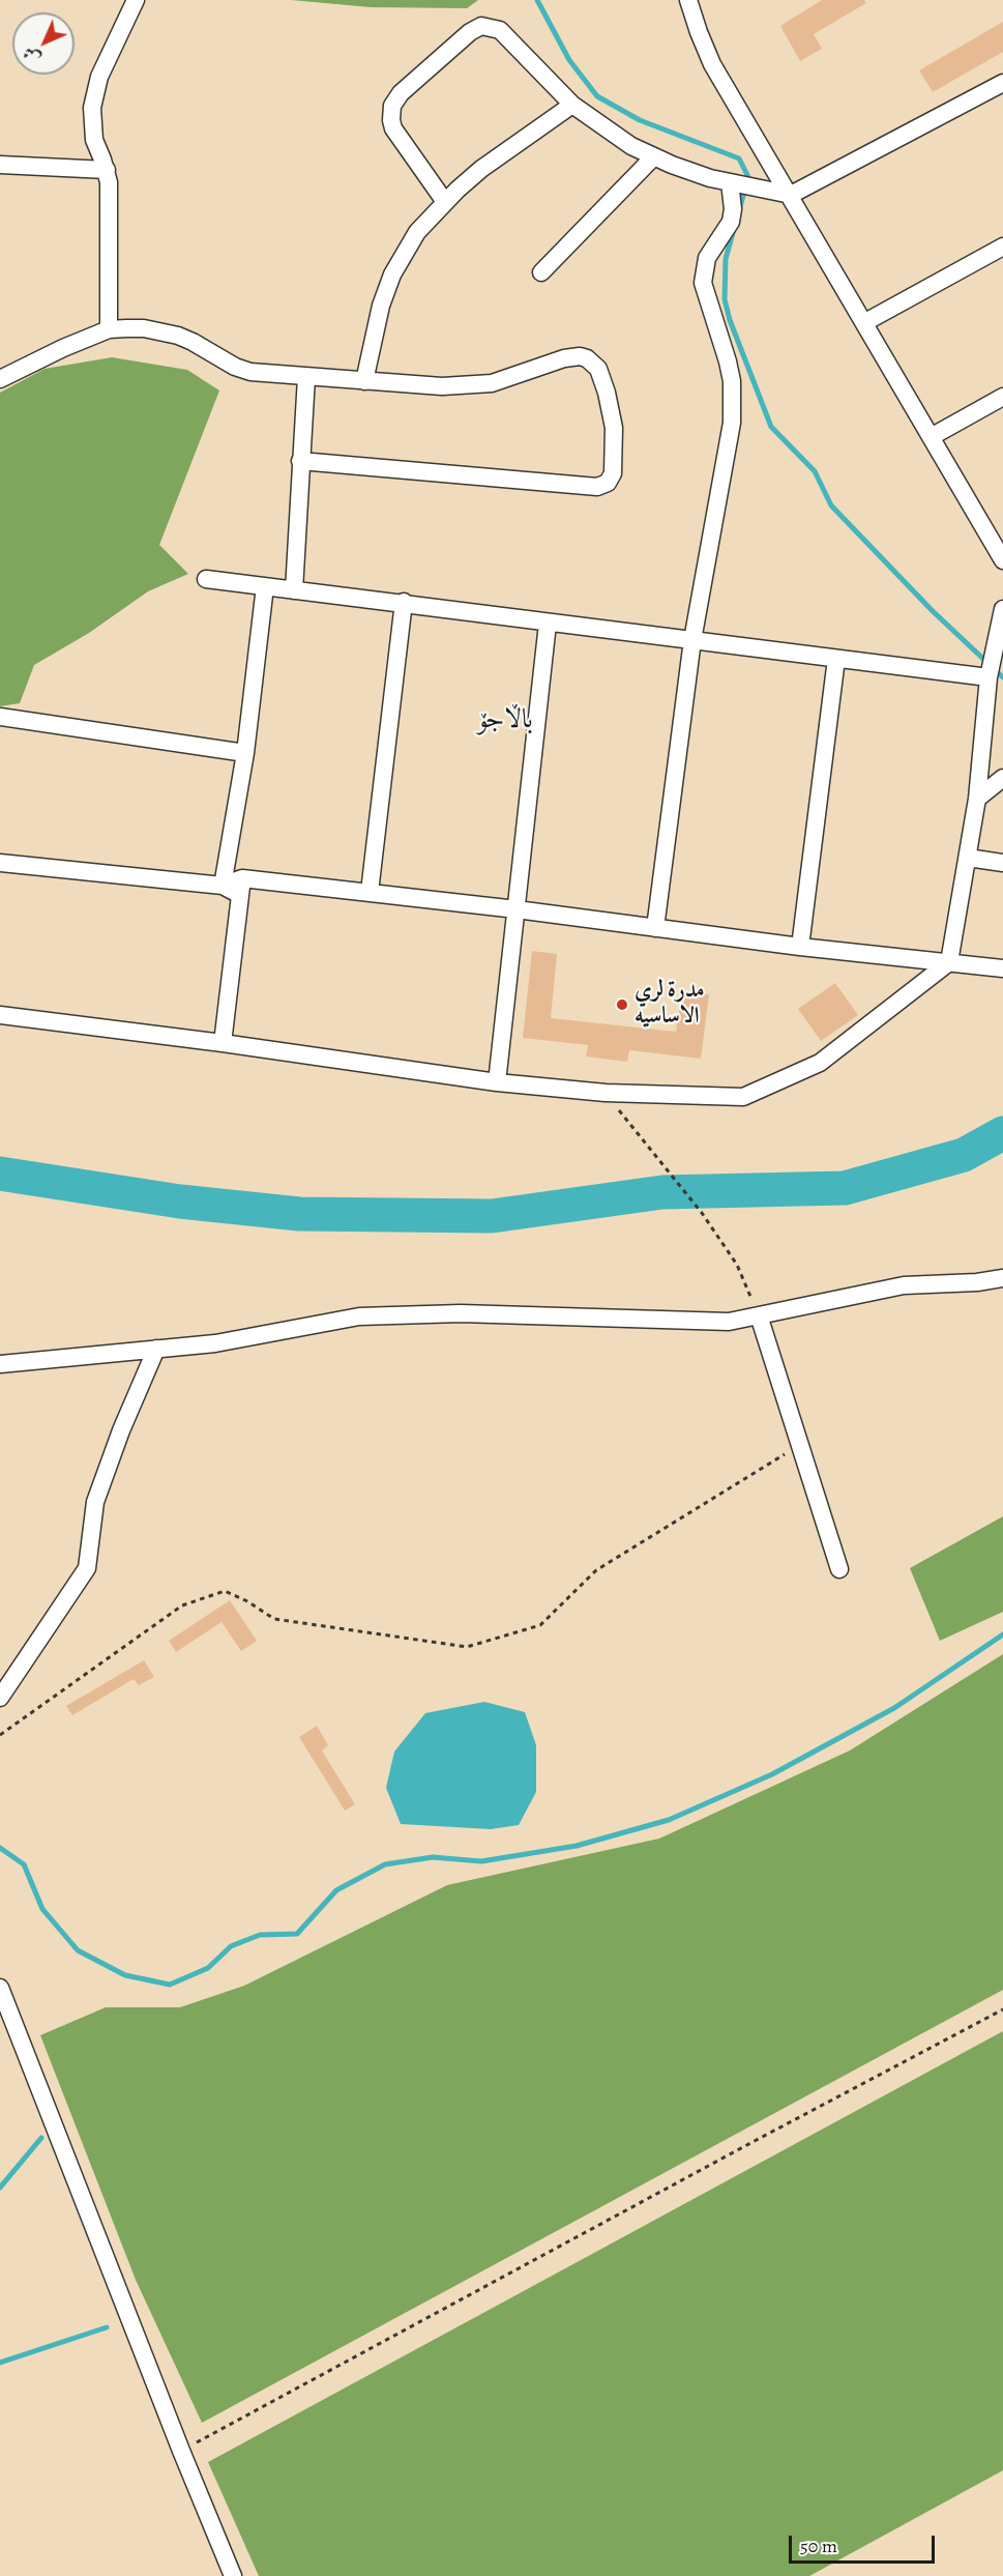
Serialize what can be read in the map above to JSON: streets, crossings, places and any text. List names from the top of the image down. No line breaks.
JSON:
{"districts":["باڵاجۆ"],"places":["مدرة لري الاساسیه"],"scale_bar":"50 m","north":"bottom left"}
